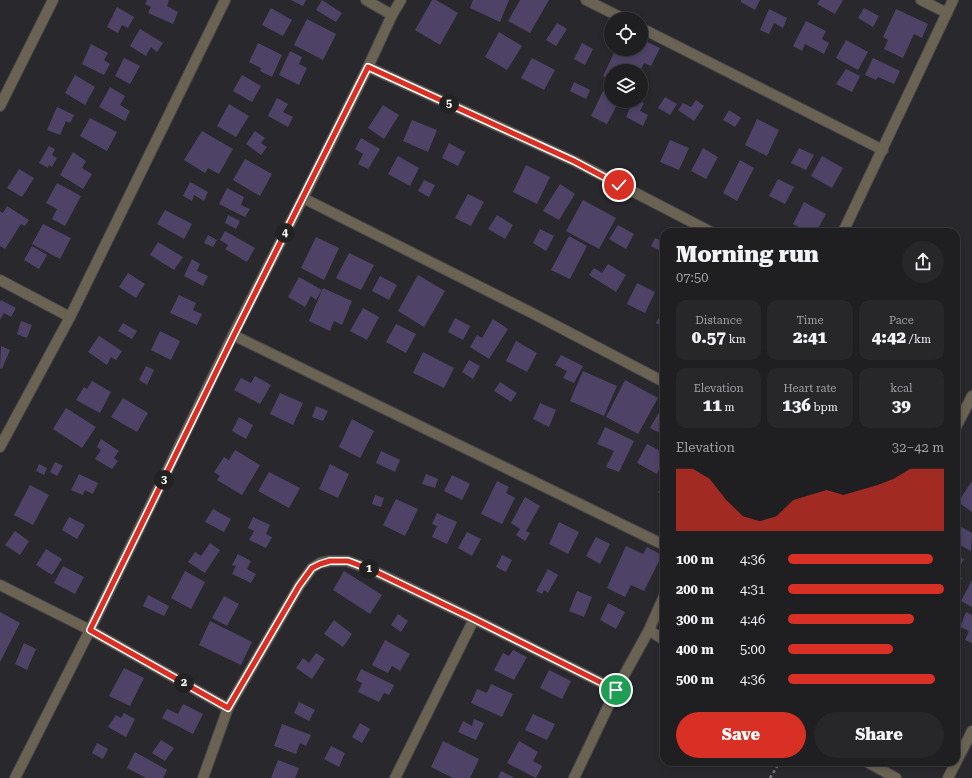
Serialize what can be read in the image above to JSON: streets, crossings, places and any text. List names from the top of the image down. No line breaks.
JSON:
{"page":{"pins":["5","4","3","1","2"],"heading":["Morning run","07:50"],"stats":[["Distance","0.57 km"],["Time","2:41"],["Pace","4:42 /km"],["Elevation","11 m"],["Heart rate","136 bpm"],["kcal","39"]],"chart":["Elevation","32–42 m"],"list":[{"name":"100 m","note":"4:36"},{"name":"200 m","note":"4:31"},{"name":"300 m","note":"4:46"},{"name":"400 m","note":"5:00"},{"name":"500 m","note":"4:36"}],"buttons":["Save","Share"]}}
